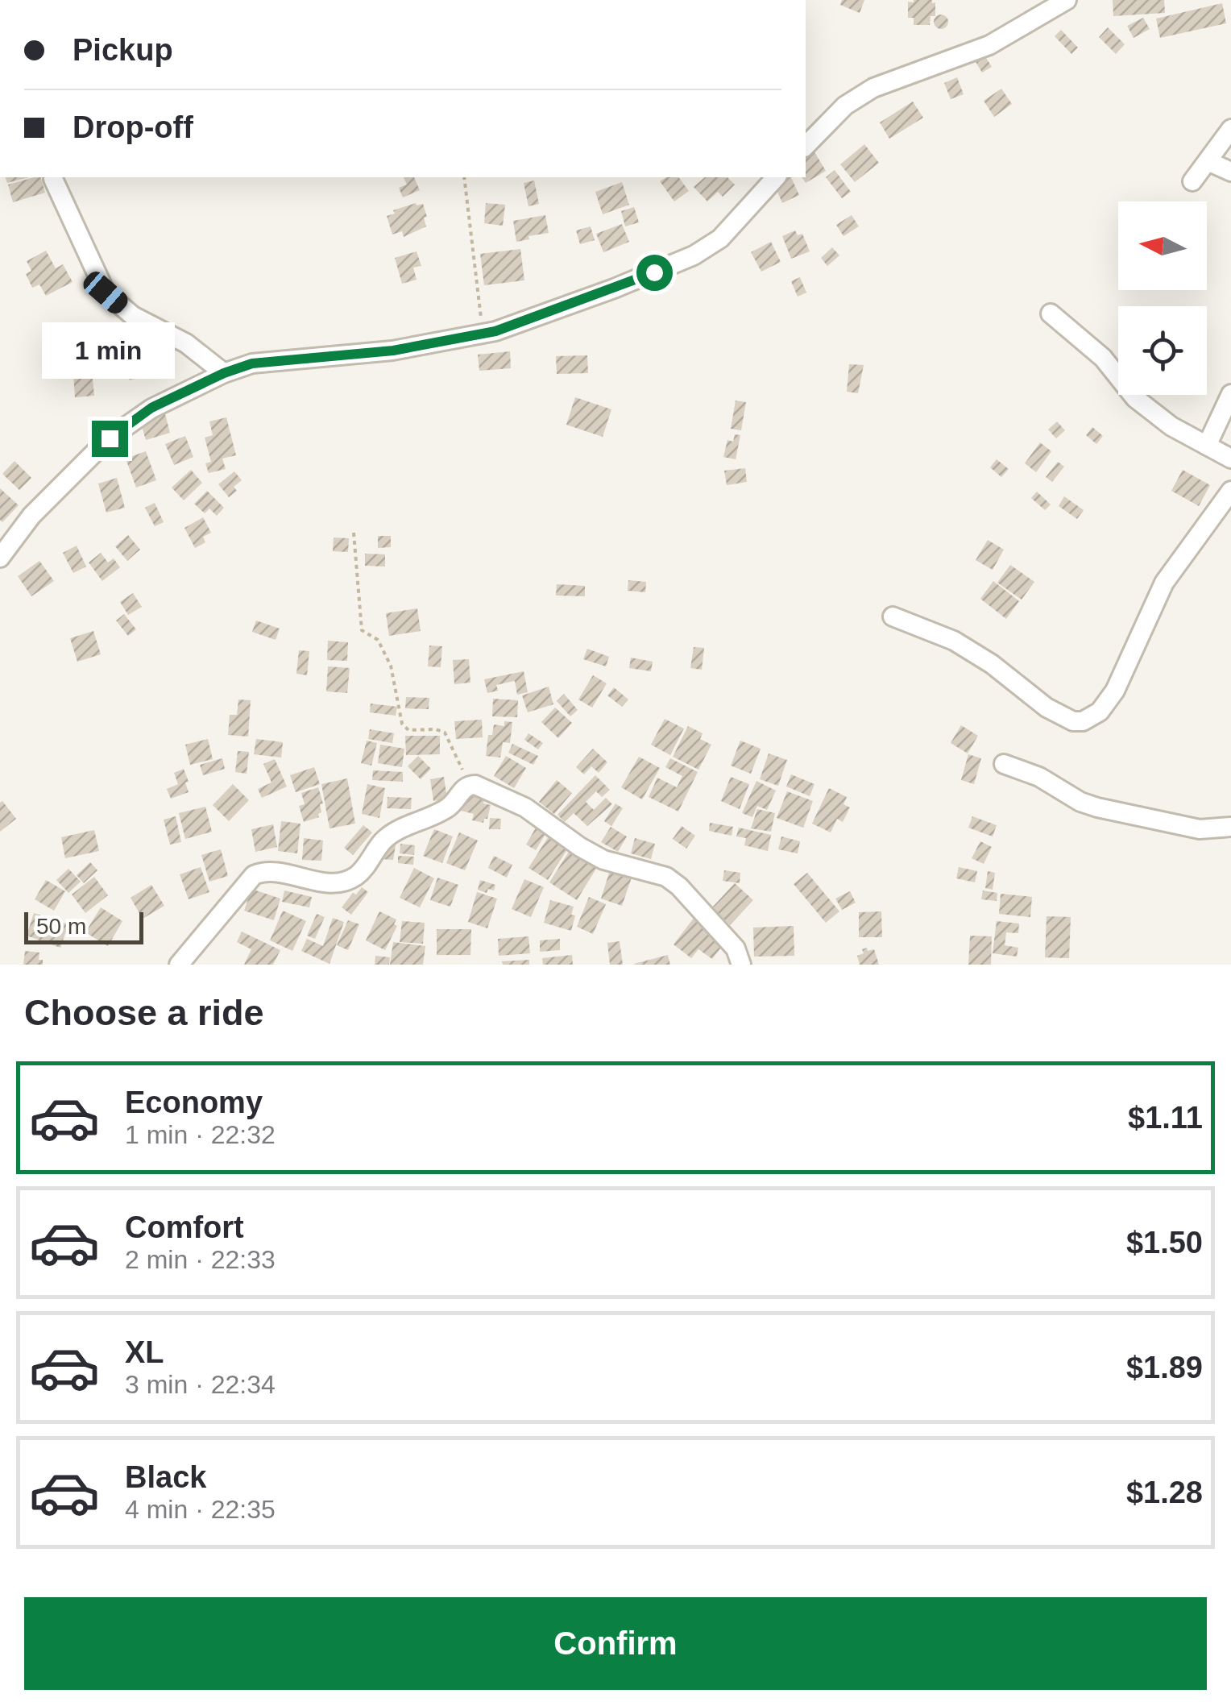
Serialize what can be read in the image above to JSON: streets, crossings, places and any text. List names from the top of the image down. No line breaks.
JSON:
{"scale_bar":"50 m","north":"left","page":{"banner":["Pickup","Drop-off"],"bubble":"1 min","scale":"50 m","heading":"Choose a ride","list":[{"name":"Economy","note":"1 min · 22:32","value":"$1.11"},{"name":"Comfort","note":"2 min · 22:33","value":"$1.50"},{"name":"XL","note":"3 min · 22:34","value":"$1.89"},{"name":"Black","note":"4 min · 22:35","value":"$1.28"}],"buttons":"Confirm"}}
